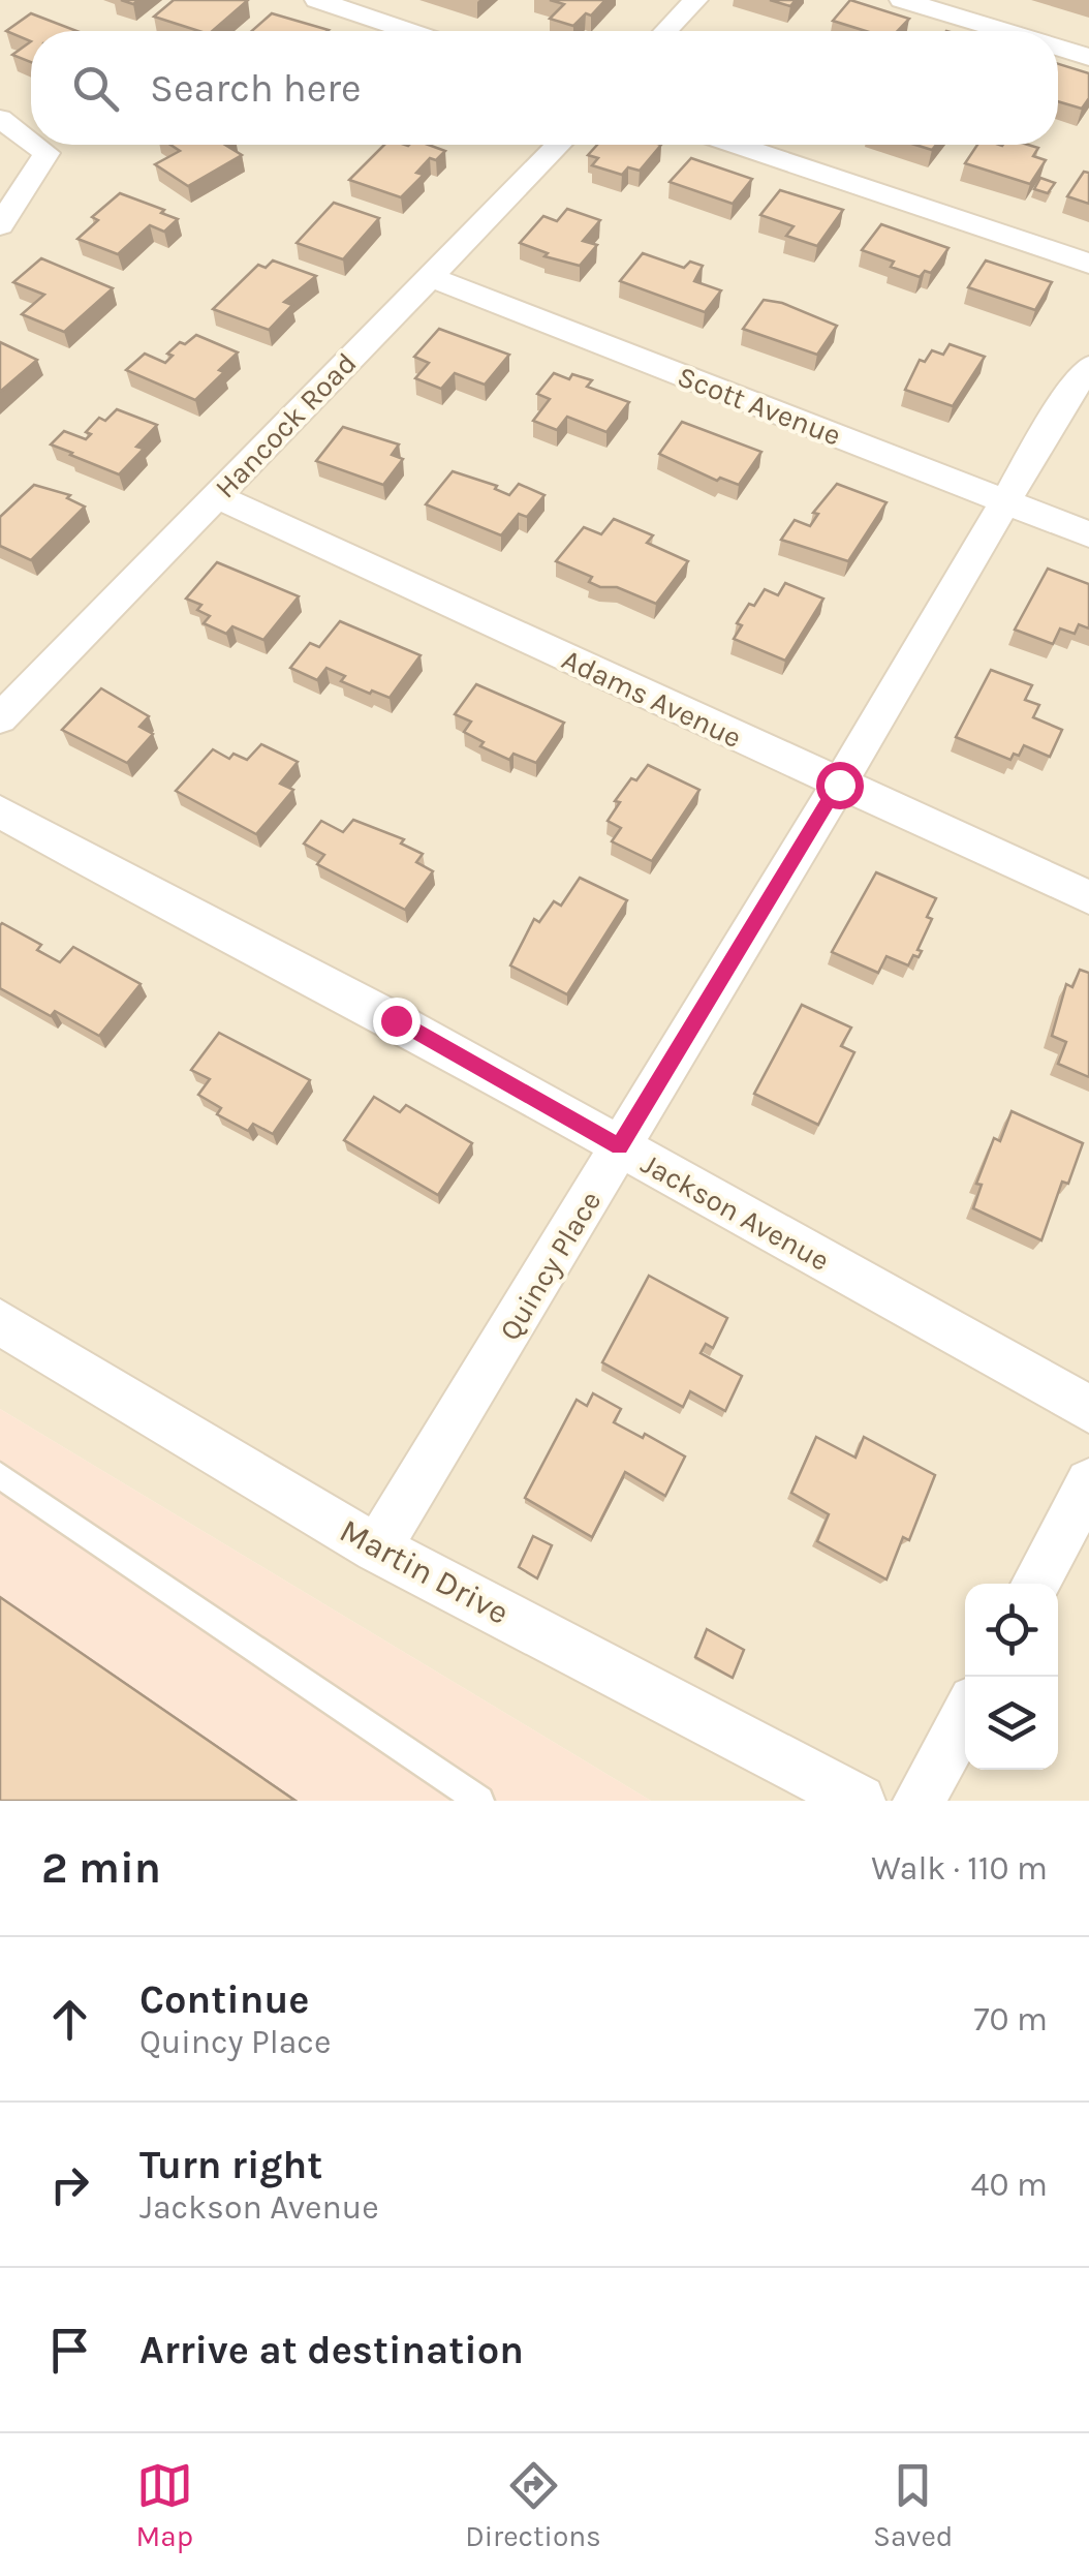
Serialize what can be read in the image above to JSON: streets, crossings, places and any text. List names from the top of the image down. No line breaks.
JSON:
{"streets":{"street":["Scott Avenue","Hancock Road","Adams Avenue","Jackson Avenue","Quincy Place","Martin Drive"]},"crossings":[["Scott Avenue","Hancock Road"],["Scott Avenue","Quincy Place"],["Hancock Road","Adams Avenue"],["Adams Avenue","Quincy Place"],["Jackson Avenue","Quincy Place"],["Quincy Place","Martin Drive"]],"page":{"search":"Search here","heading":["2 min","Walk · 110 m"],"list":[["Continue","Quincy Place","70 m"],["Turn right","Jackson Avenue","40 m"],"Arrive at destination"],"nav":["Map","Directions","Saved"]}}
